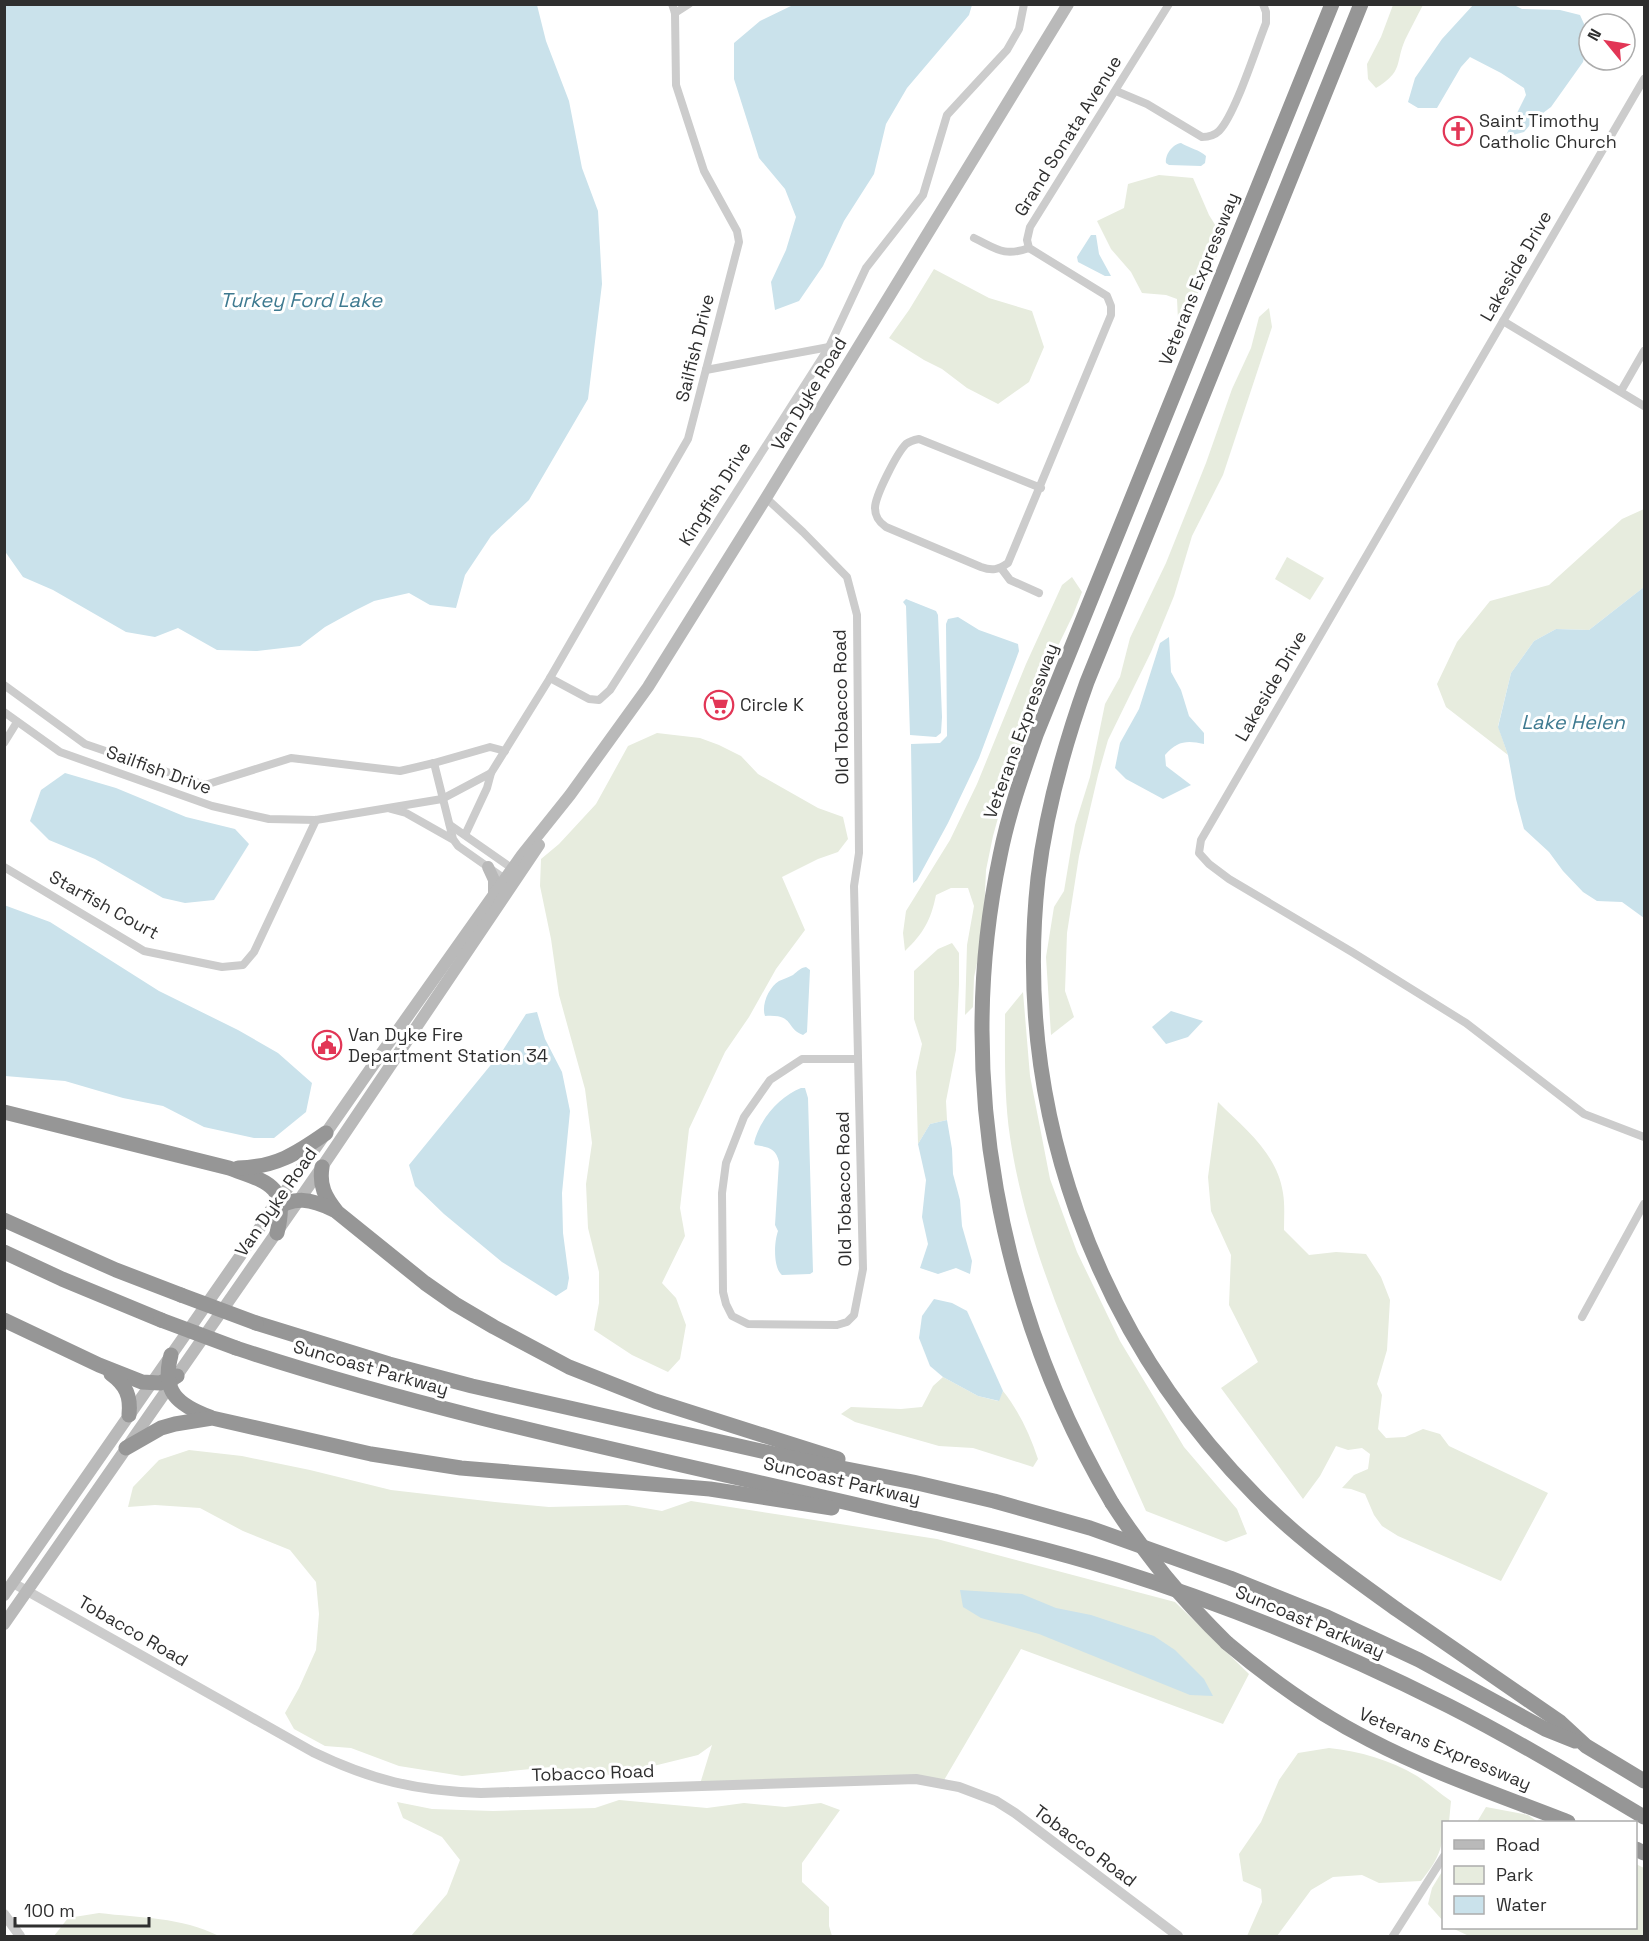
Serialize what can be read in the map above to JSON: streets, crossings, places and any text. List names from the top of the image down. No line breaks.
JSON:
{"streets":{"highway":["Veterans Expressway","Suncoast Parkway"],"main road":["Van Dyke Road"],"street":["Grand Sonata Avenue","Lakeside Drive","Sailfish Drive","Kingfish Drive","Old Tobacco Road","Starfish Court","Tobacco Road"]},"crossings":[["Sailfish Drive","Kingfish Drive"],["Sailfish Drive","Starfish Court"],["Van Dyke Road","Old Tobacco Road"],["Van Dyke Road","Tobacco Road"]],"water":["Turkey Ford Lake","Lake Helen"],"places":{"church":["Saint Timothy Catholic Church"],"supermarket":["Circle K"],"public building":["Van Dyke Fire Department Station 34"]},"legend":["Road","Park","Water"],"scale_bar":"100 m","north":"top left"}
